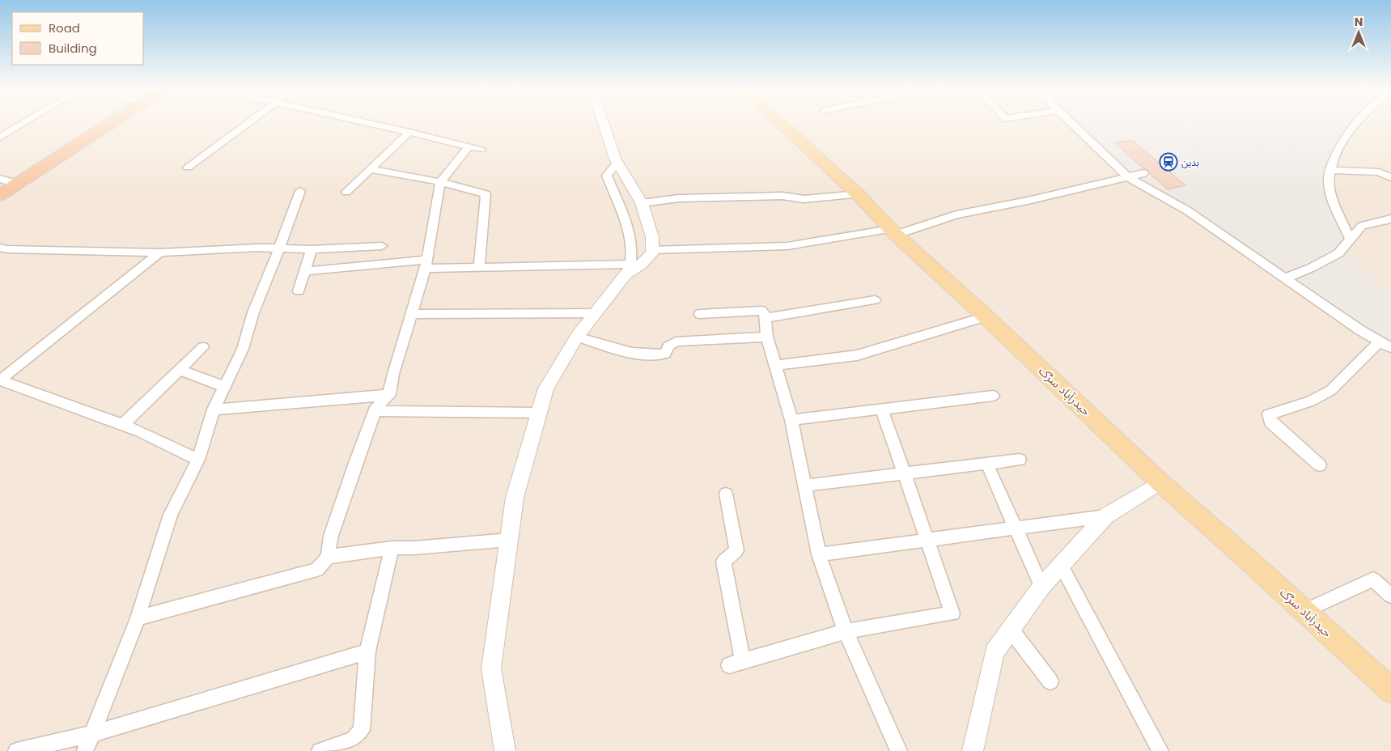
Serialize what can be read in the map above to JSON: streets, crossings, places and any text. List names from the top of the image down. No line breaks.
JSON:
{"streets":{"main road":["حیدرآباد سڑک"]},"places":{"station":["بدين"]},"legend":["Road","Building"],"north":"top"}
